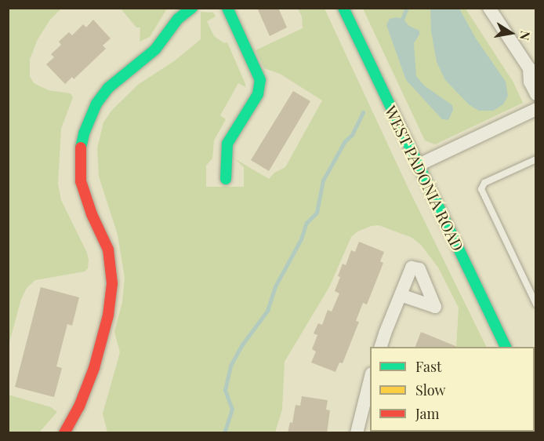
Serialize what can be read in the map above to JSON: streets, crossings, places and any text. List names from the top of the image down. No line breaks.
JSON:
{"streets":{"street":["WEST PADONIA ROAD"]},"legend":["Fast","Slow","Jam"],"north":"right"}
